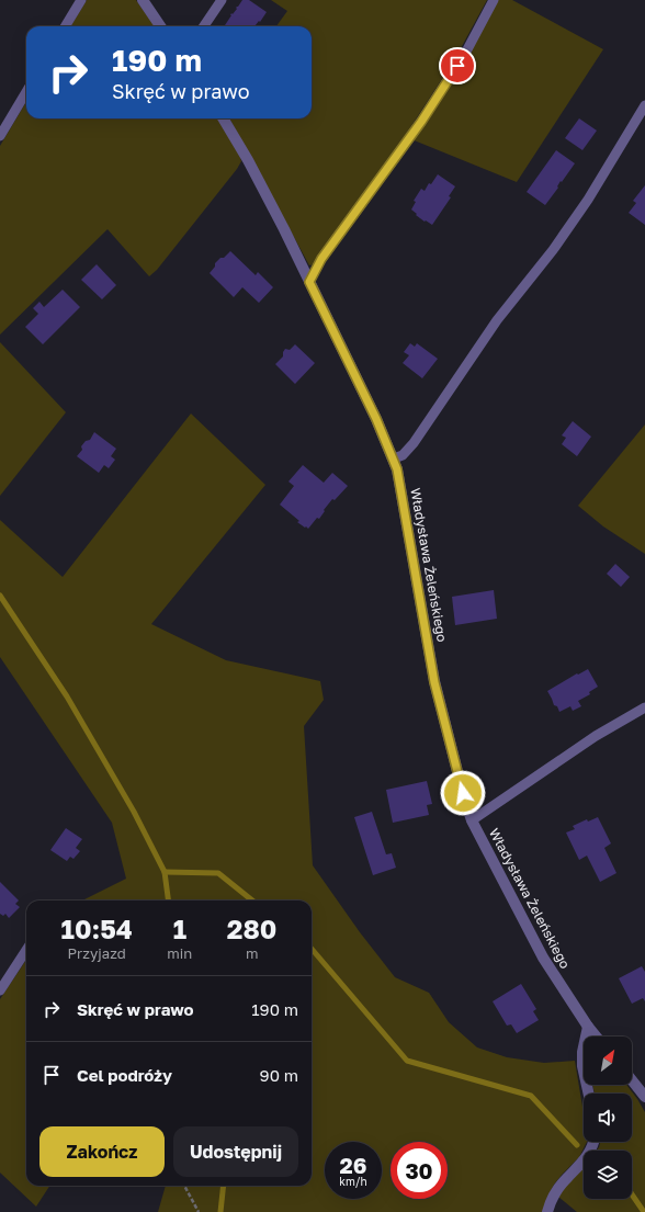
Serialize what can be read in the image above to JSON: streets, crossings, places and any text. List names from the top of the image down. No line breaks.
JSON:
{"streets":{"street":["Władysława Żeleńskiego"]},"north":"top right","page":{"turn":["190 m","Skręć w prawo"],"eta":["10:54","Przyjazd","1","min","280","m"],"list":[{"name":"Skręć w prawo","value":"190 m"},{"name":"Cel podróży","value":"90 m"}],"buttons":["Zakończ","Udostępnij"],"speed":"26 km/h","limit":"30"}}
